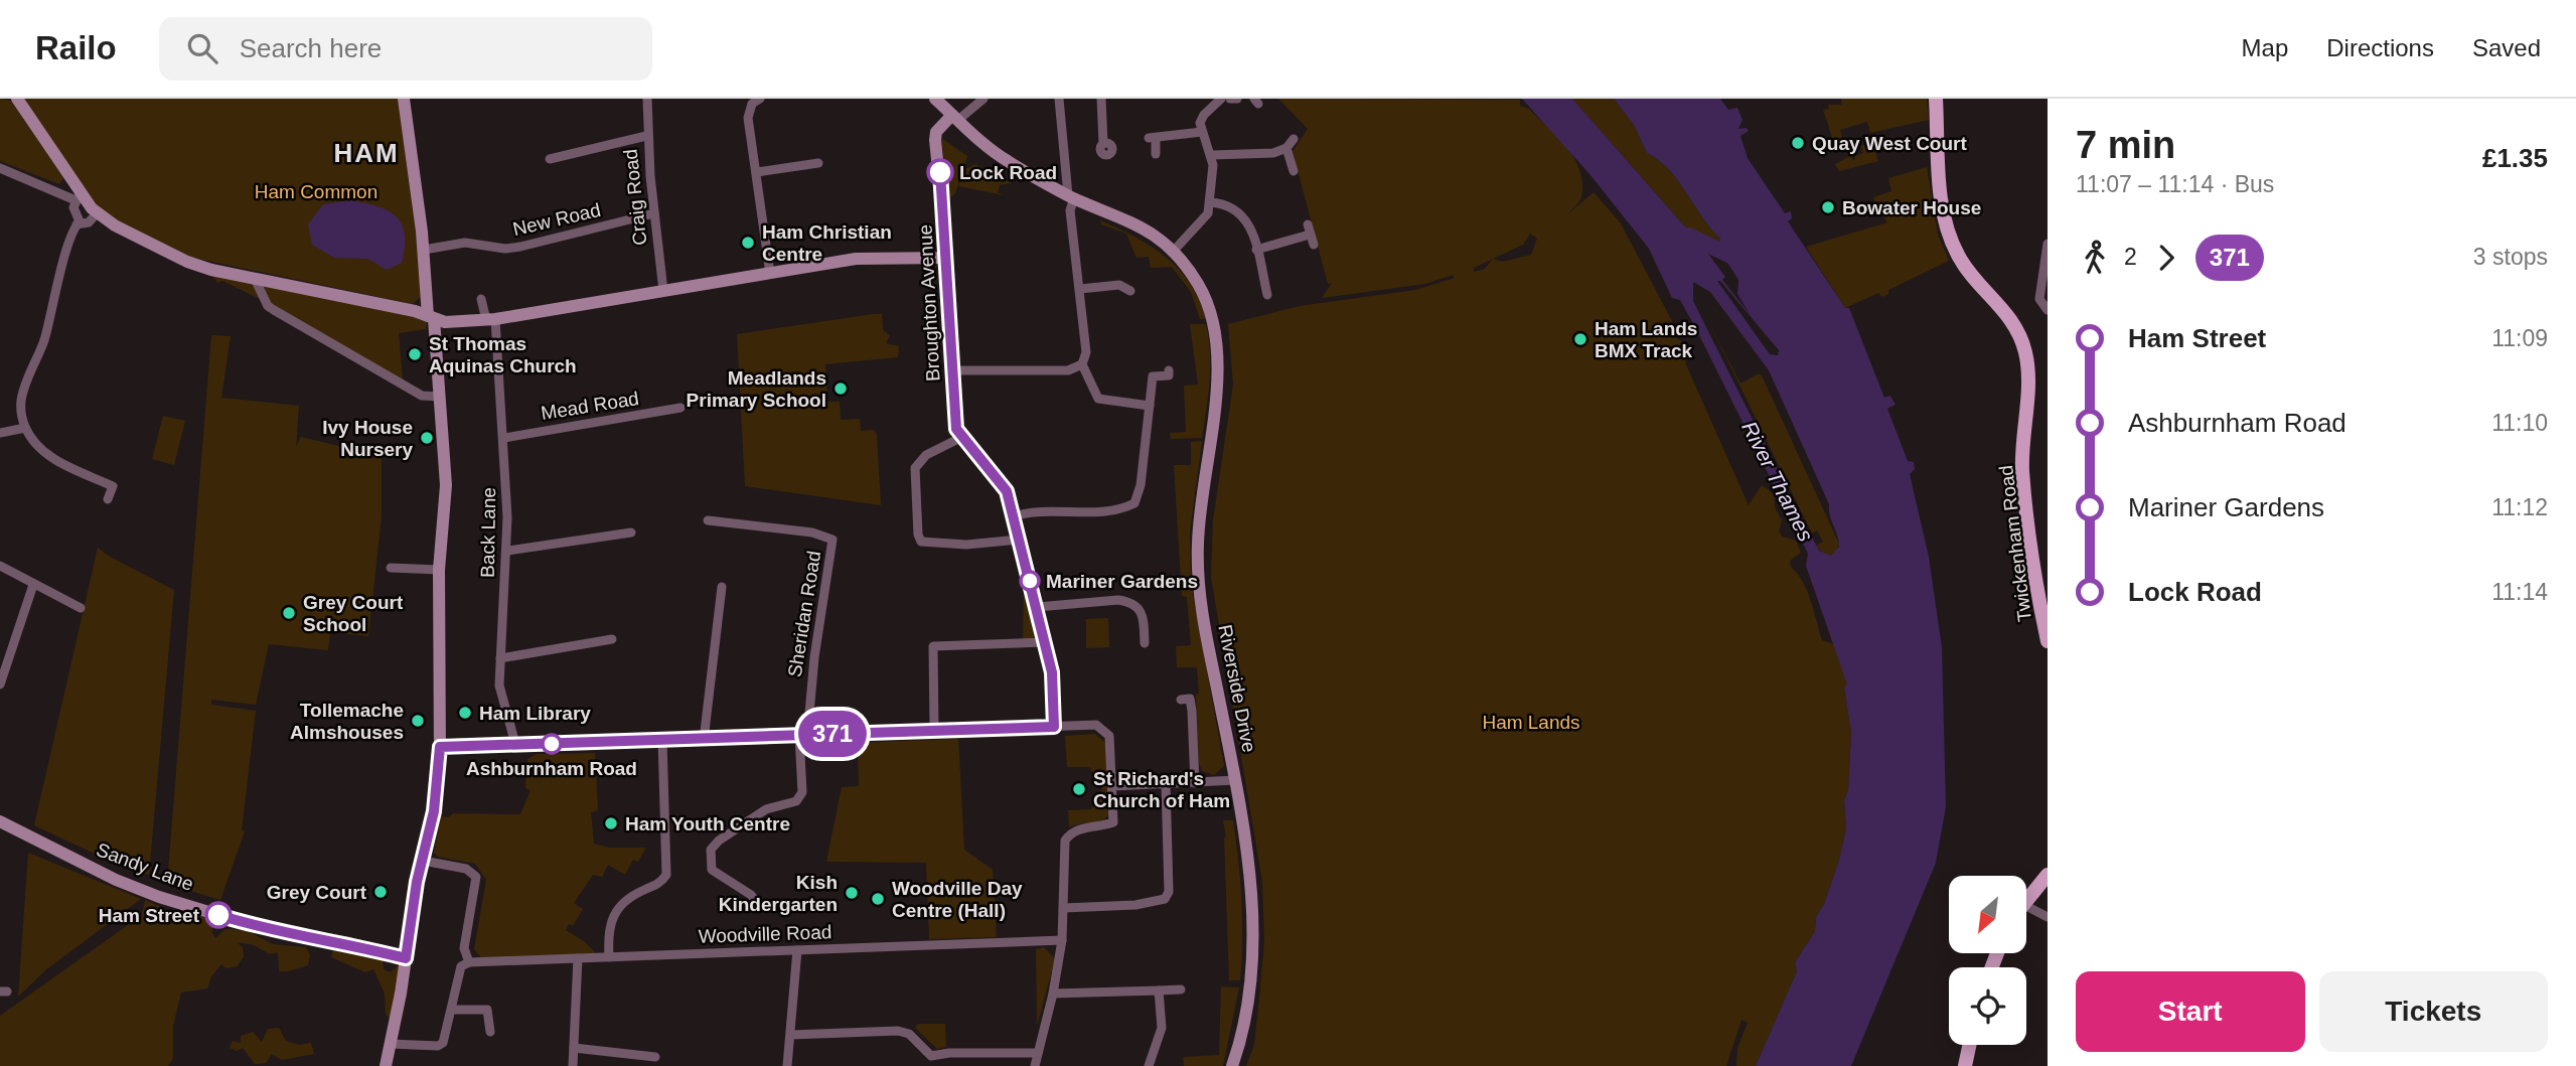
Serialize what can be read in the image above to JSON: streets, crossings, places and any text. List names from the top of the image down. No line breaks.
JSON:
{"streets":{"main road":["Twickenham Road"],"street":["Craig Road","New Road","Broughton Avenue","Mead Road","Back Lane","Sheridan Road","Riverside Drive","Sandy Lane","Woodville Road"]},"crossings":[["Craig Road","New Road"],["Broughton Avenue","Riverside Drive"],["Mead Road","Back Lane"]],"districts":["HAM"],"water":["River Thames"],"parks":["Ham Common","Ham Lands"],"places":["Quay West Court","Lock Road","Bowater House","Ham Christian Centre","Ham Lands BMX Track","St Thomas Aquinas Church","Meadlands Primary School","Ivy House Nursery","Mariner Gardens","Grey Court School","Ham Library","Tollemache Almshouses","Ashburnham Road","St Richard's Church of Ham","Ham Youth Centre","Grey Court","Kish Kindergarten","Woodville Day Centre (Hall)","Ham Street"],"lines":["bus line 371"],"north":"bottom left","page":{"header":"Railo","search":"Search here","nav":["Map","Directions","Saved"],"on_map":"371","heading":["7 min","11:07 – 11:14 · Bus","£1.35"],"legs":["2","371","3 stops"],"list":[{"name":"Ham Street","value":"11:09"},{"name":"Ashburnham Road","value":"11:10"},{"name":"Mariner Gardens","value":"11:12"},{"name":"Lock Road","value":"11:14"}],"buttons":["Start","Tickets"]}}
